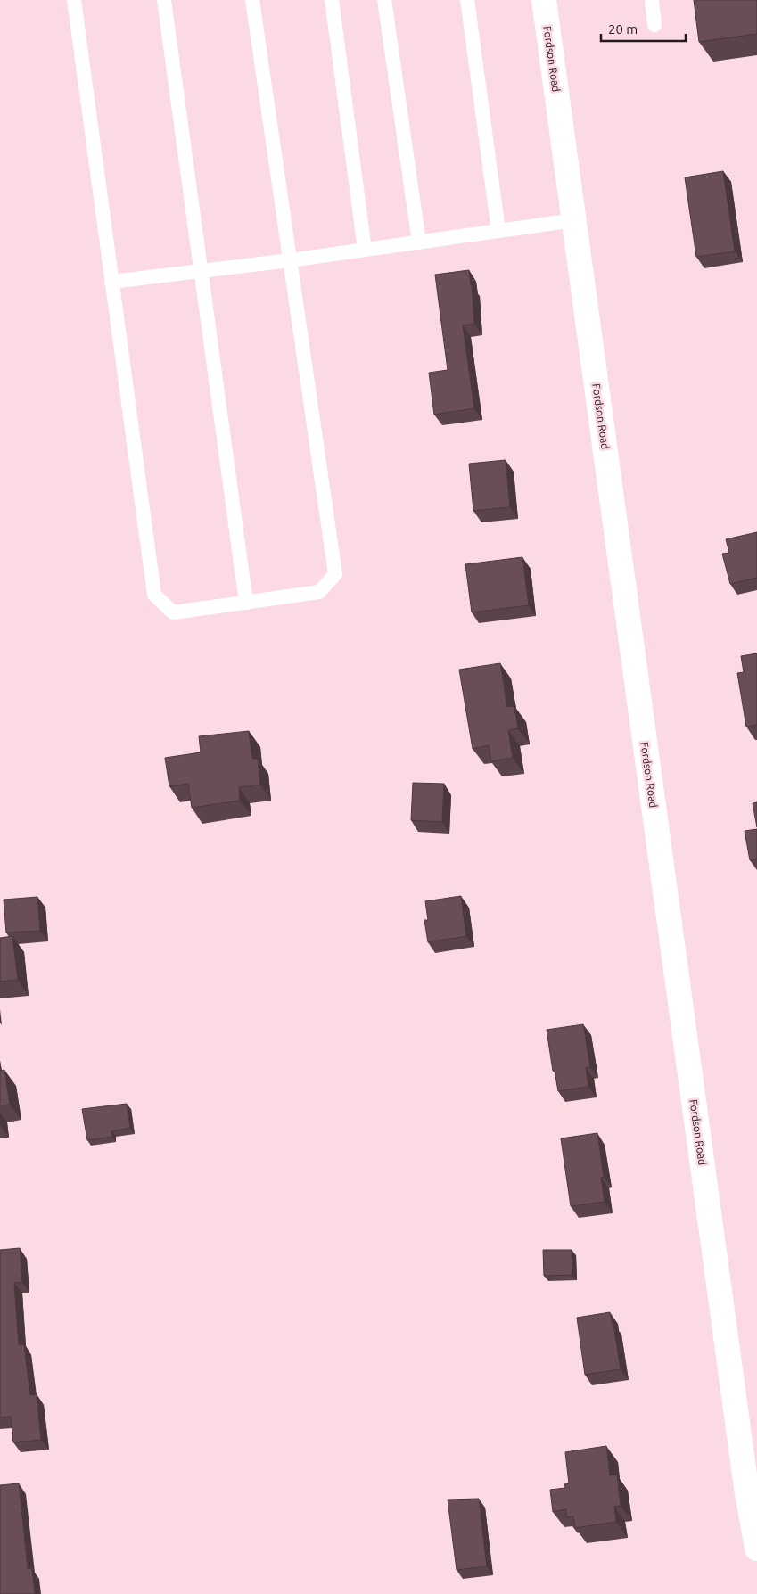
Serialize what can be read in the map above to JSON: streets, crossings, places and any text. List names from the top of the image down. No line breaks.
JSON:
{"streets":{"street":["Fordson Road"]},"scale_bar":"20 m"}
